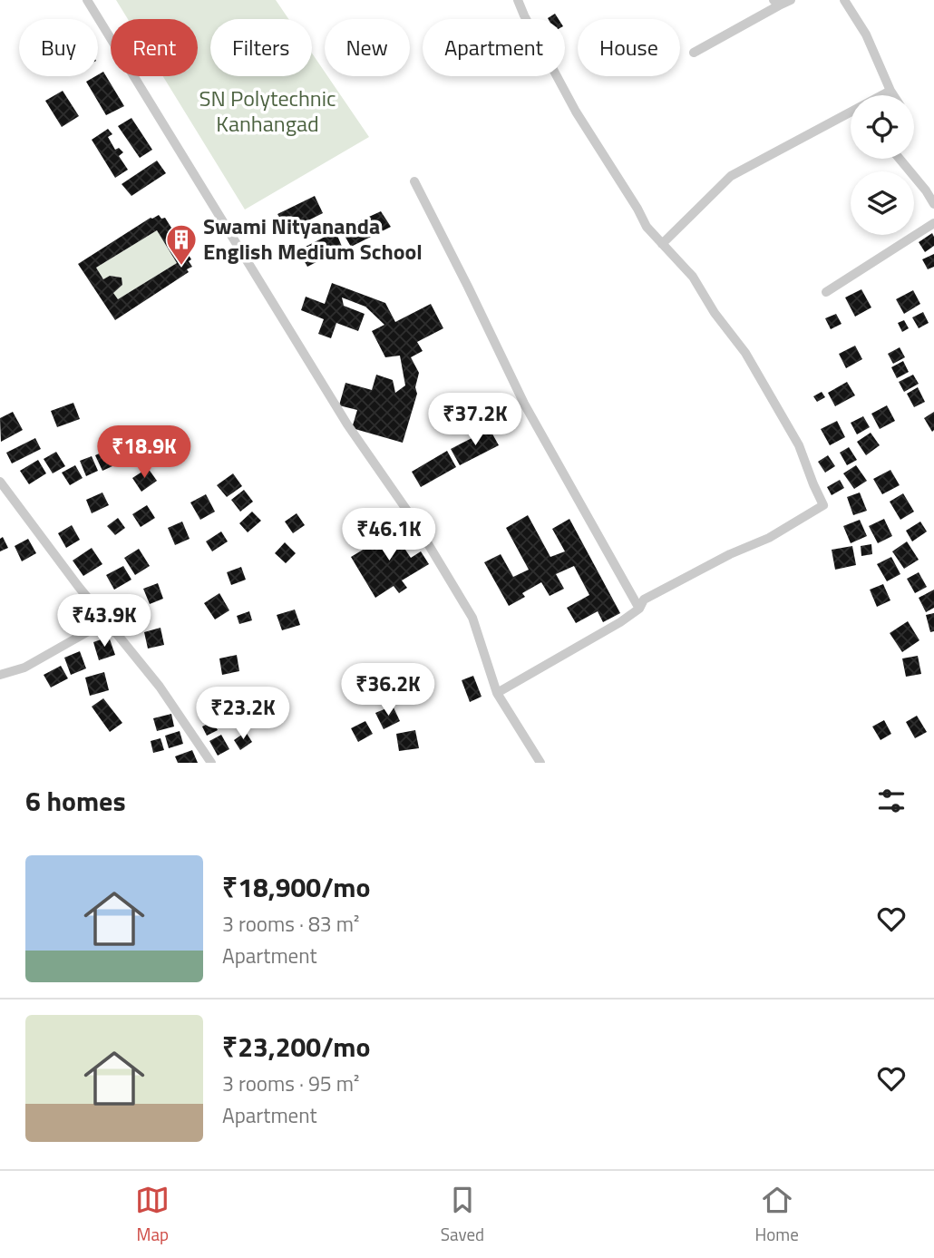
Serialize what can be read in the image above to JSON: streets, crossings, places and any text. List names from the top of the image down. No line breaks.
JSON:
{"parks":["SN Polytechnic Kanhangad"],"places":{"building":["Swami Nityananda English Medium School"]},"page":{"chip":["Buy","Rent","Filters","New","Apartment","House"],"price":["₹37.2K","₹18.9K","₹46.1K","₹43.9K","₹36.2K","₹23.2K"],"heading":"6 homes","list":[{"name":"₹18,900/mo","note":"3 rooms · 83 m² · Apartment"},{"name":"₹23,200/mo","note":"3 rooms · 95 m² · Apartment"}],"tabs":["Map","Saved","Home"]}}
